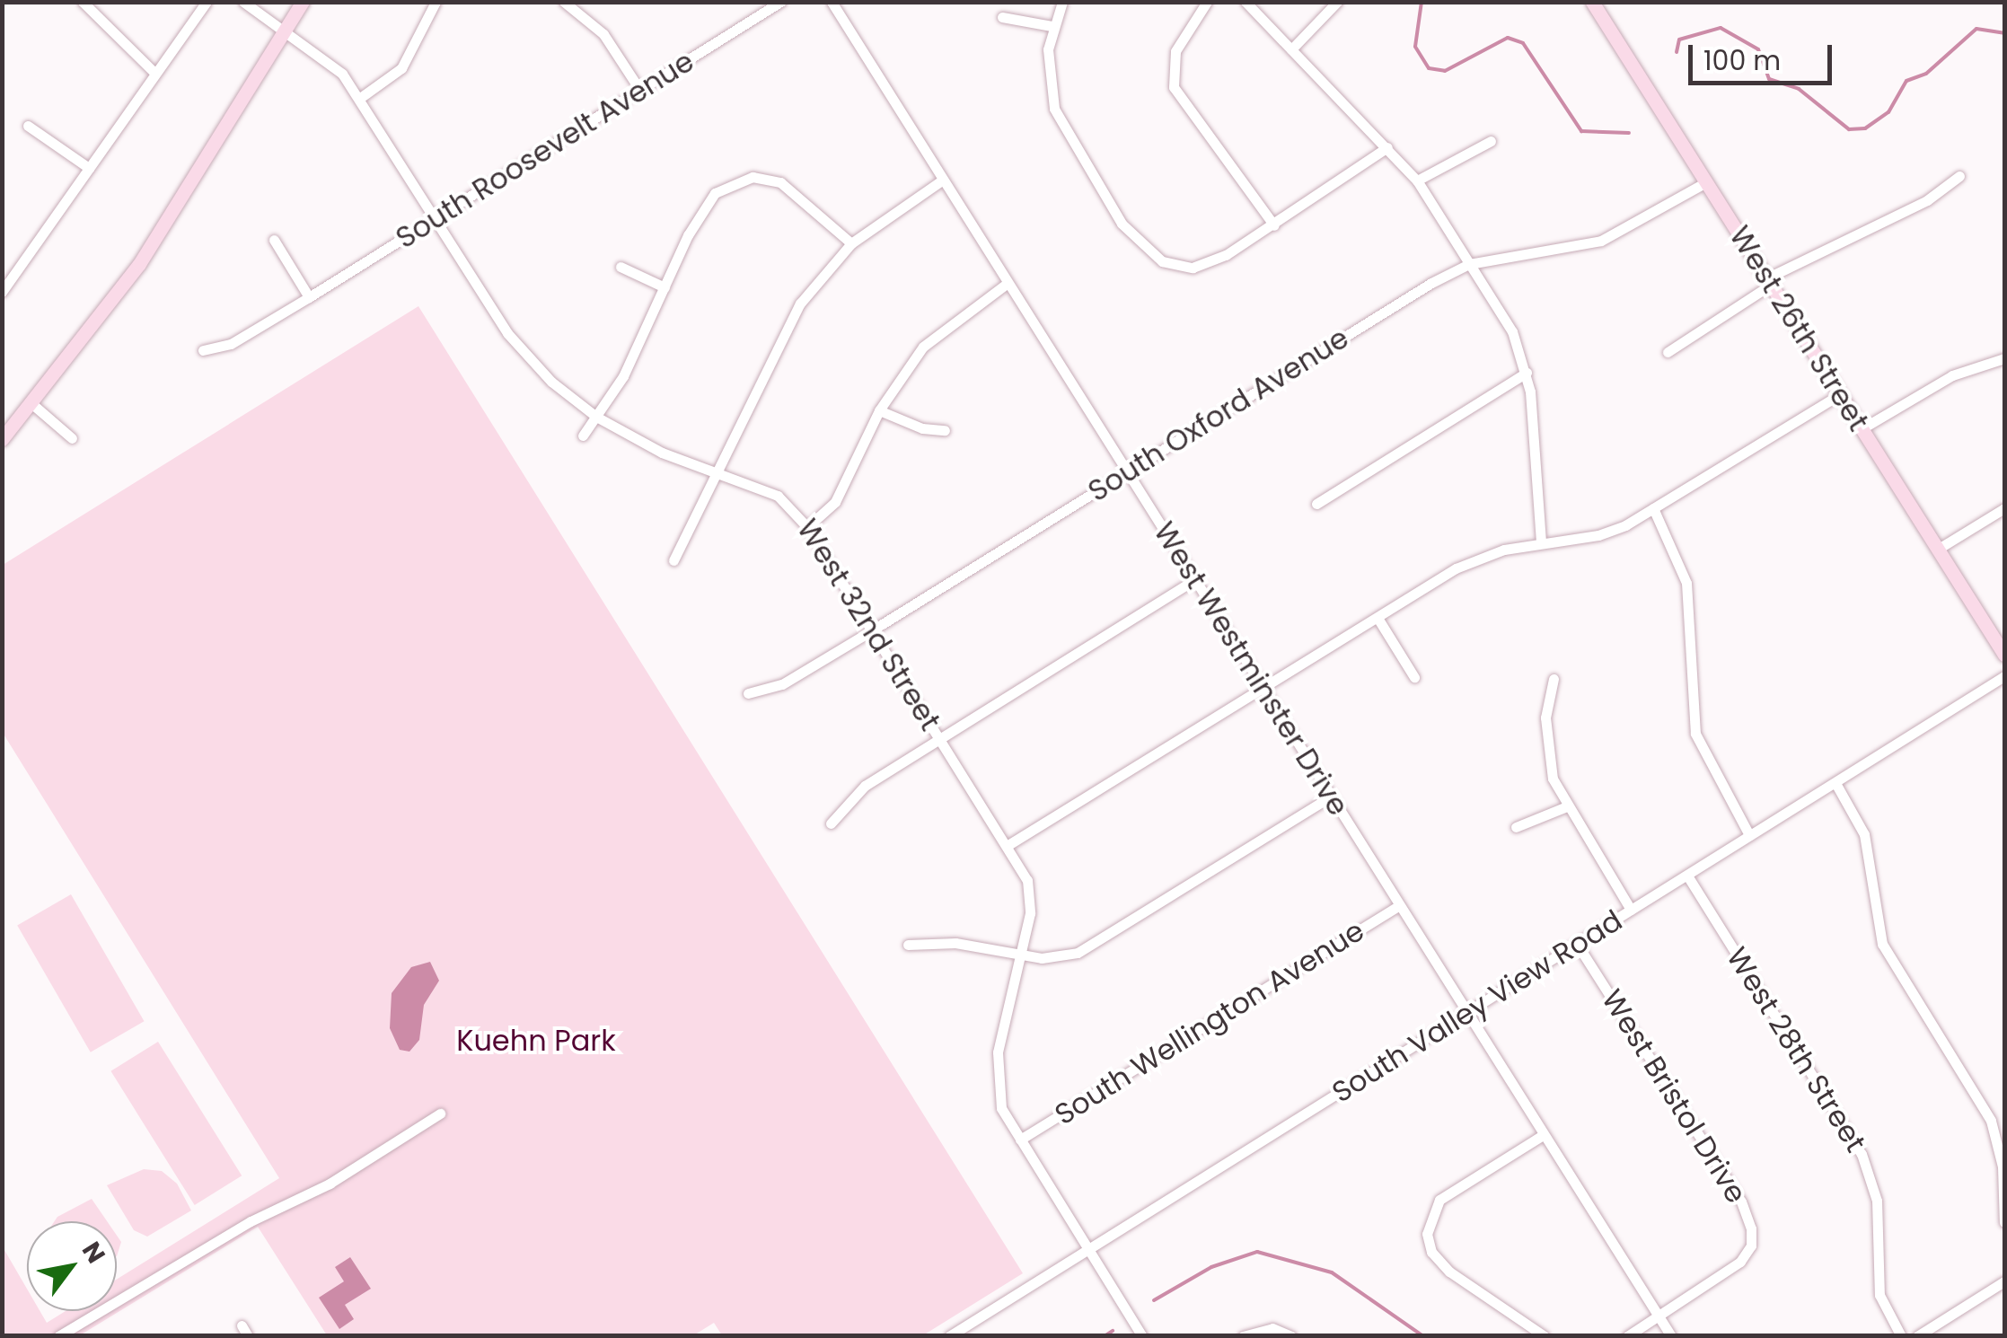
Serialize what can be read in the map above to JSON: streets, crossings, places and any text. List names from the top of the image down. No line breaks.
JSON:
{"streets":{"main road":["West 26th Street"],"street":["South Roosevelt Avenue","South Oxford Avenue","West 32nd Street","West Westminster Drive","South Valley View Road","South Wellington Avenue","West 28th Street","West Bristol Drive"]},"crossings":[["South Roosevelt Avenue","West 32nd Street"],["West 26th Street","South Oxford Avenue"],["South Oxford Avenue","West 32nd Street"],["South Oxford Avenue","West Westminster Drive"],["West 32nd Street","South Valley View Road"],["West 32nd Street","South Wellington Avenue"],["West Westminster Drive","South Valley View Road"],["West Westminster Drive","South Wellington Avenue"],["West Westminster Drive","West Bristol Drive"],["South Valley View Road","West 28th Street"],["South Valley View Road","West Bristol Drive"]],"parks":["Kuehn Park"],"scale_bar":"100 m","north":"top right"}
